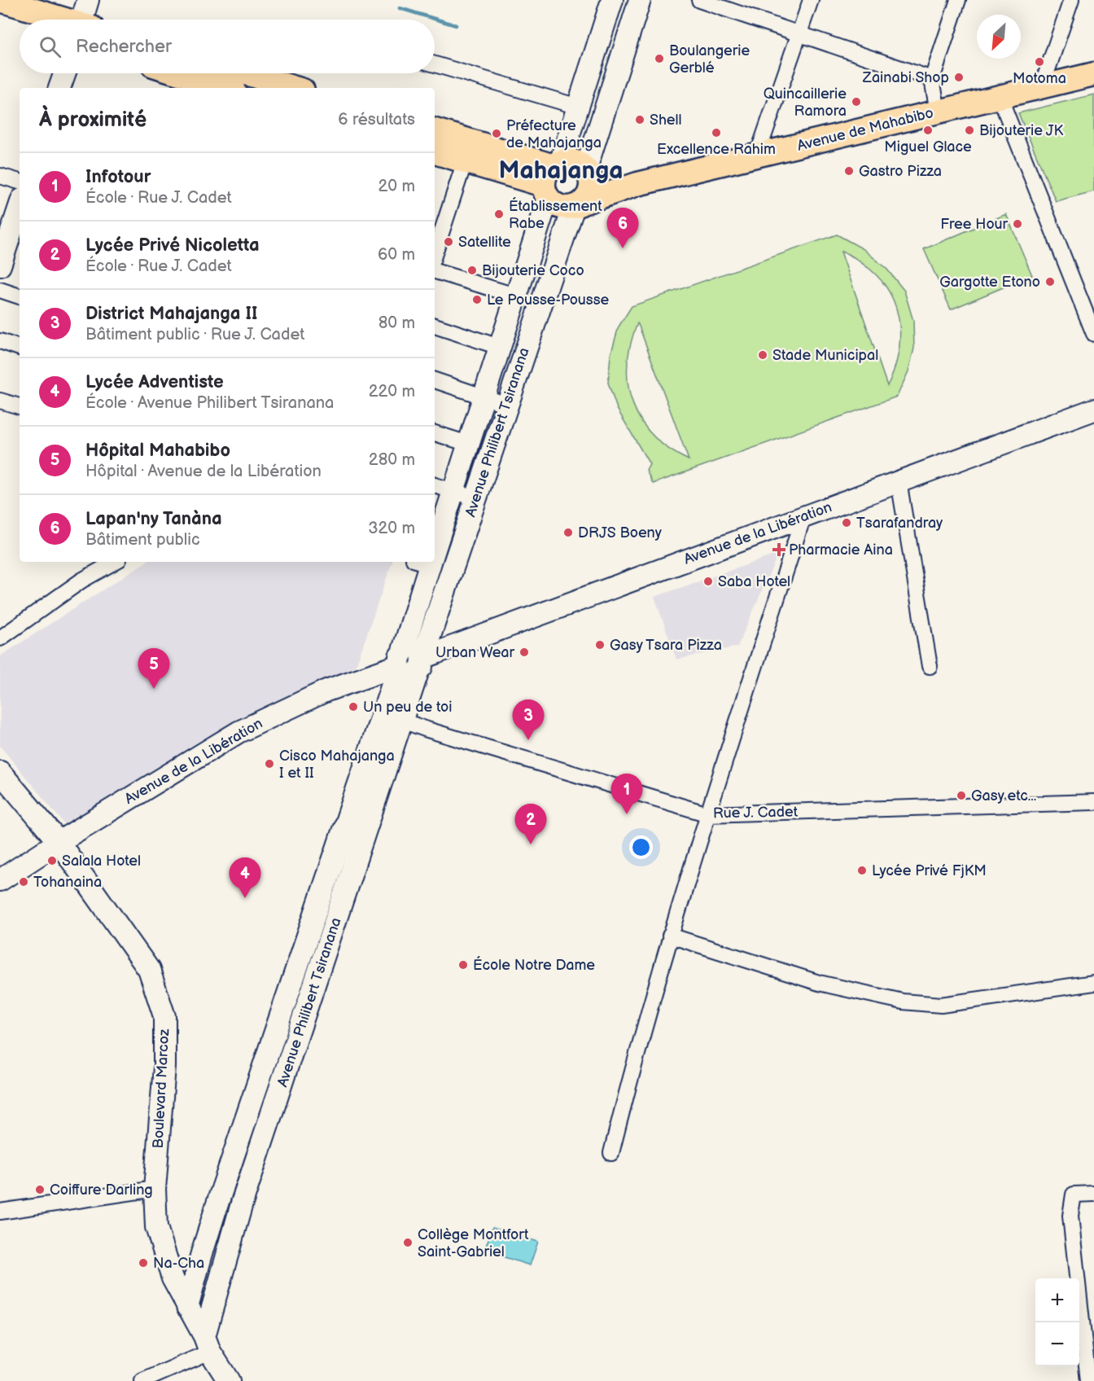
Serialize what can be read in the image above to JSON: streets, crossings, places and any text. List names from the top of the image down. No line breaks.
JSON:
{"streets":{"main road":["Avenue de Mahabibo","Avenue Philibert Tsiranana","Avenue de la Libération","Boulevard Marcoz"],"street":["Rue J. Cadet"]},"crossings":[["Avenue de Mahabibo","Avenue Philibert Tsiranana"],["Avenue Philibert Tsiranana","Avenue de la Libération"],["Avenue Philibert Tsiranana","Rue J. Cadet"],["Avenue Philibert Tsiranana","Boulevard Marcoz"],["Avenue de la Libération","Boulevard Marcoz"]],"districts":["Mahajanga"],"places":{"other":["Boulangerie Gerblé","Motoma","Zainabi Shop","Quincaillerie Ramora","Shell","Miguel Glace","Bijouterie JK","Excellence Rahim","Préfecture de Mahajanga","Gastro Pizza","Établissement Rabe","Free Hour","Satellite","Bijouterie Coco","Gargotte Etono","Le Pousse-Pousse","Stade Municipal","Tsarafandray","DRJS Boeny","Saba Hotel","Gasy Tsara Pizza","Urban Wear","Un peu de toi","Cisco Mahajanga I et II","Gasy etc...","Salala Hotel","Lycée Privé FjKM","Tohanaina","École Notre Dame","Coiffure Darling","Collège Montfort Saint-Gabriel","Na-Cha"],"health":["Pharmacie Aina"]},"north":"bottom left","page":{"search":"Rechercher","heading":["À proximité","6 résultats"],"list":[{"mark":"1","name":"Infotour","note":"École · Rue J. Cadet","value":"20 m"},{"mark":"2","name":"Lycée Privé Nicoletta","note":"École · Rue J. Cadet","value":"60 m"},{"mark":"3","name":"District Mahajanga II","note":"Bâtiment public · Rue J. Cadet","value":"80 m"},{"mark":"4","name":"Lycée Adventiste","note":"École · Avenue Philibert Tsiranana","value":"220 m"},{"mark":"5","name":"Hôpital Mahabibo","note":"Hôpital · Avenue de la Libération","value":"280 m"},{"mark":"6","name":"Lapan'ny Tanàna","note":"Bâtiment public","value":"320 m"}],"pins":["6","5","3","1","2","4"],"map_buttons":["+","−"]}}
